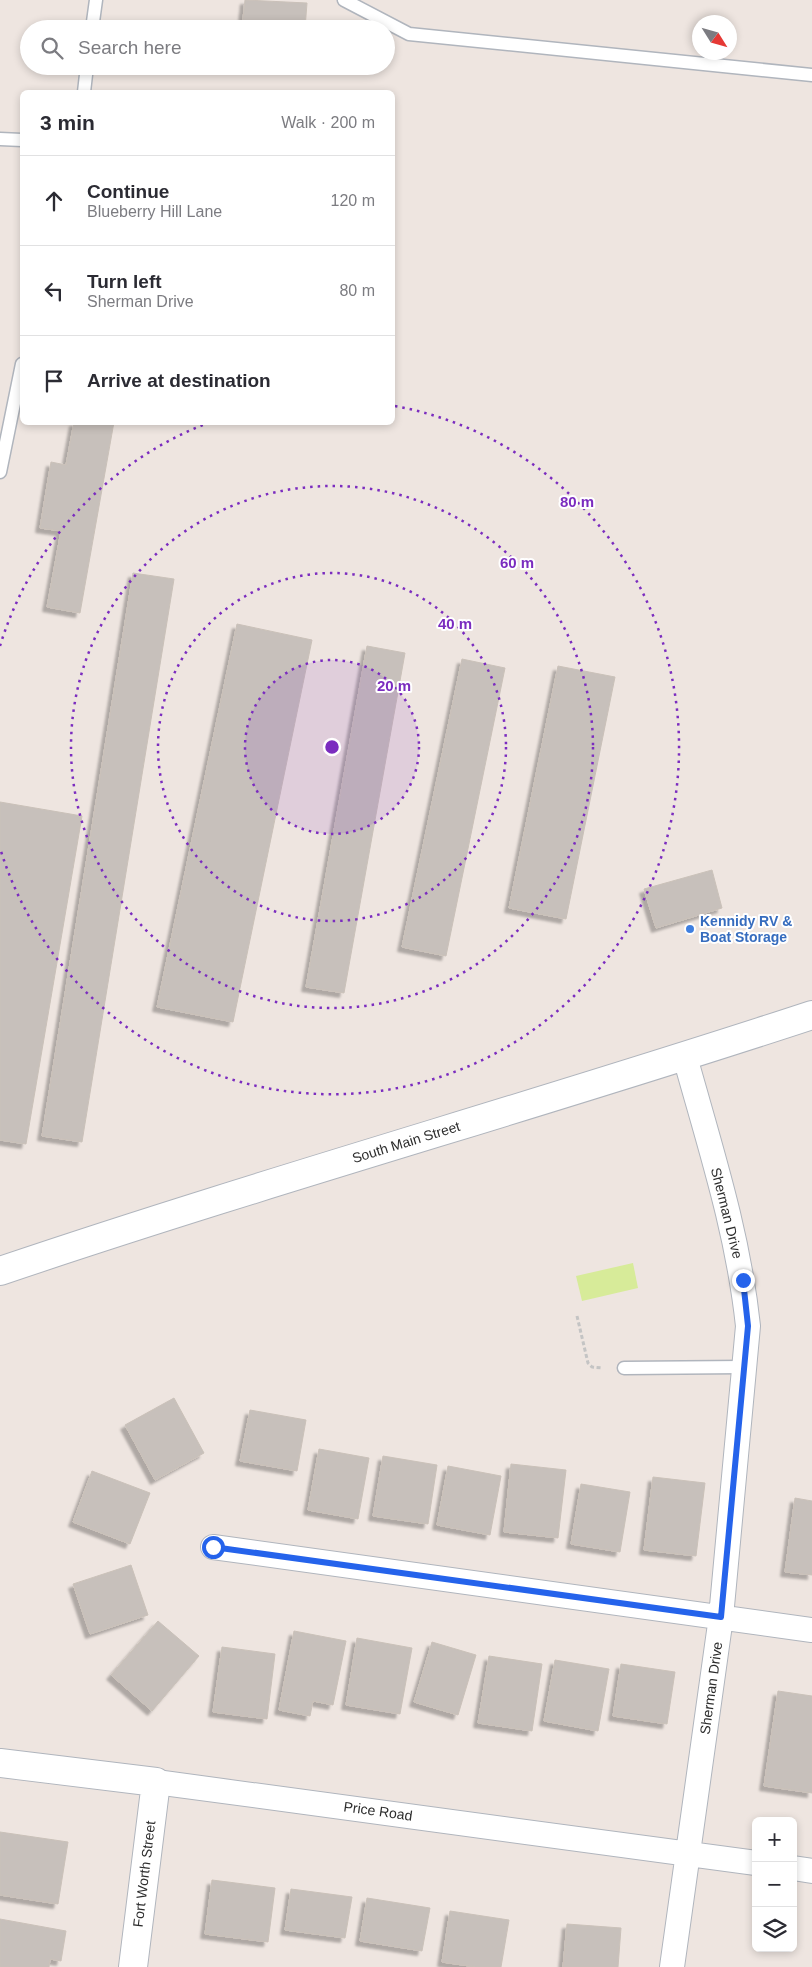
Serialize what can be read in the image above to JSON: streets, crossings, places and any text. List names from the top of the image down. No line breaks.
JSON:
{"streets":{"main road":["South Main Street","Price Road","Fort Worth Street"],"street":["Sherman Drive"]},"crossings":[["South Main Street","Sherman Drive"],["Sherman Drive","Price Road"],["Price Road","Fort Worth Street"]],"places":["Kennidy RV & Boat Storage"],"north":"bottom right","page":{"search":"Search here","heading":["3 min","Walk · 200 m"],"list":[["Continue","Blueberry Hill Lane","120 m"],["Turn left","Sherman Drive","80 m"],"Arrive at destination"],"map_buttons":["+","−"]},"rings":["80 m","60 m","40 m","20 m"]}
